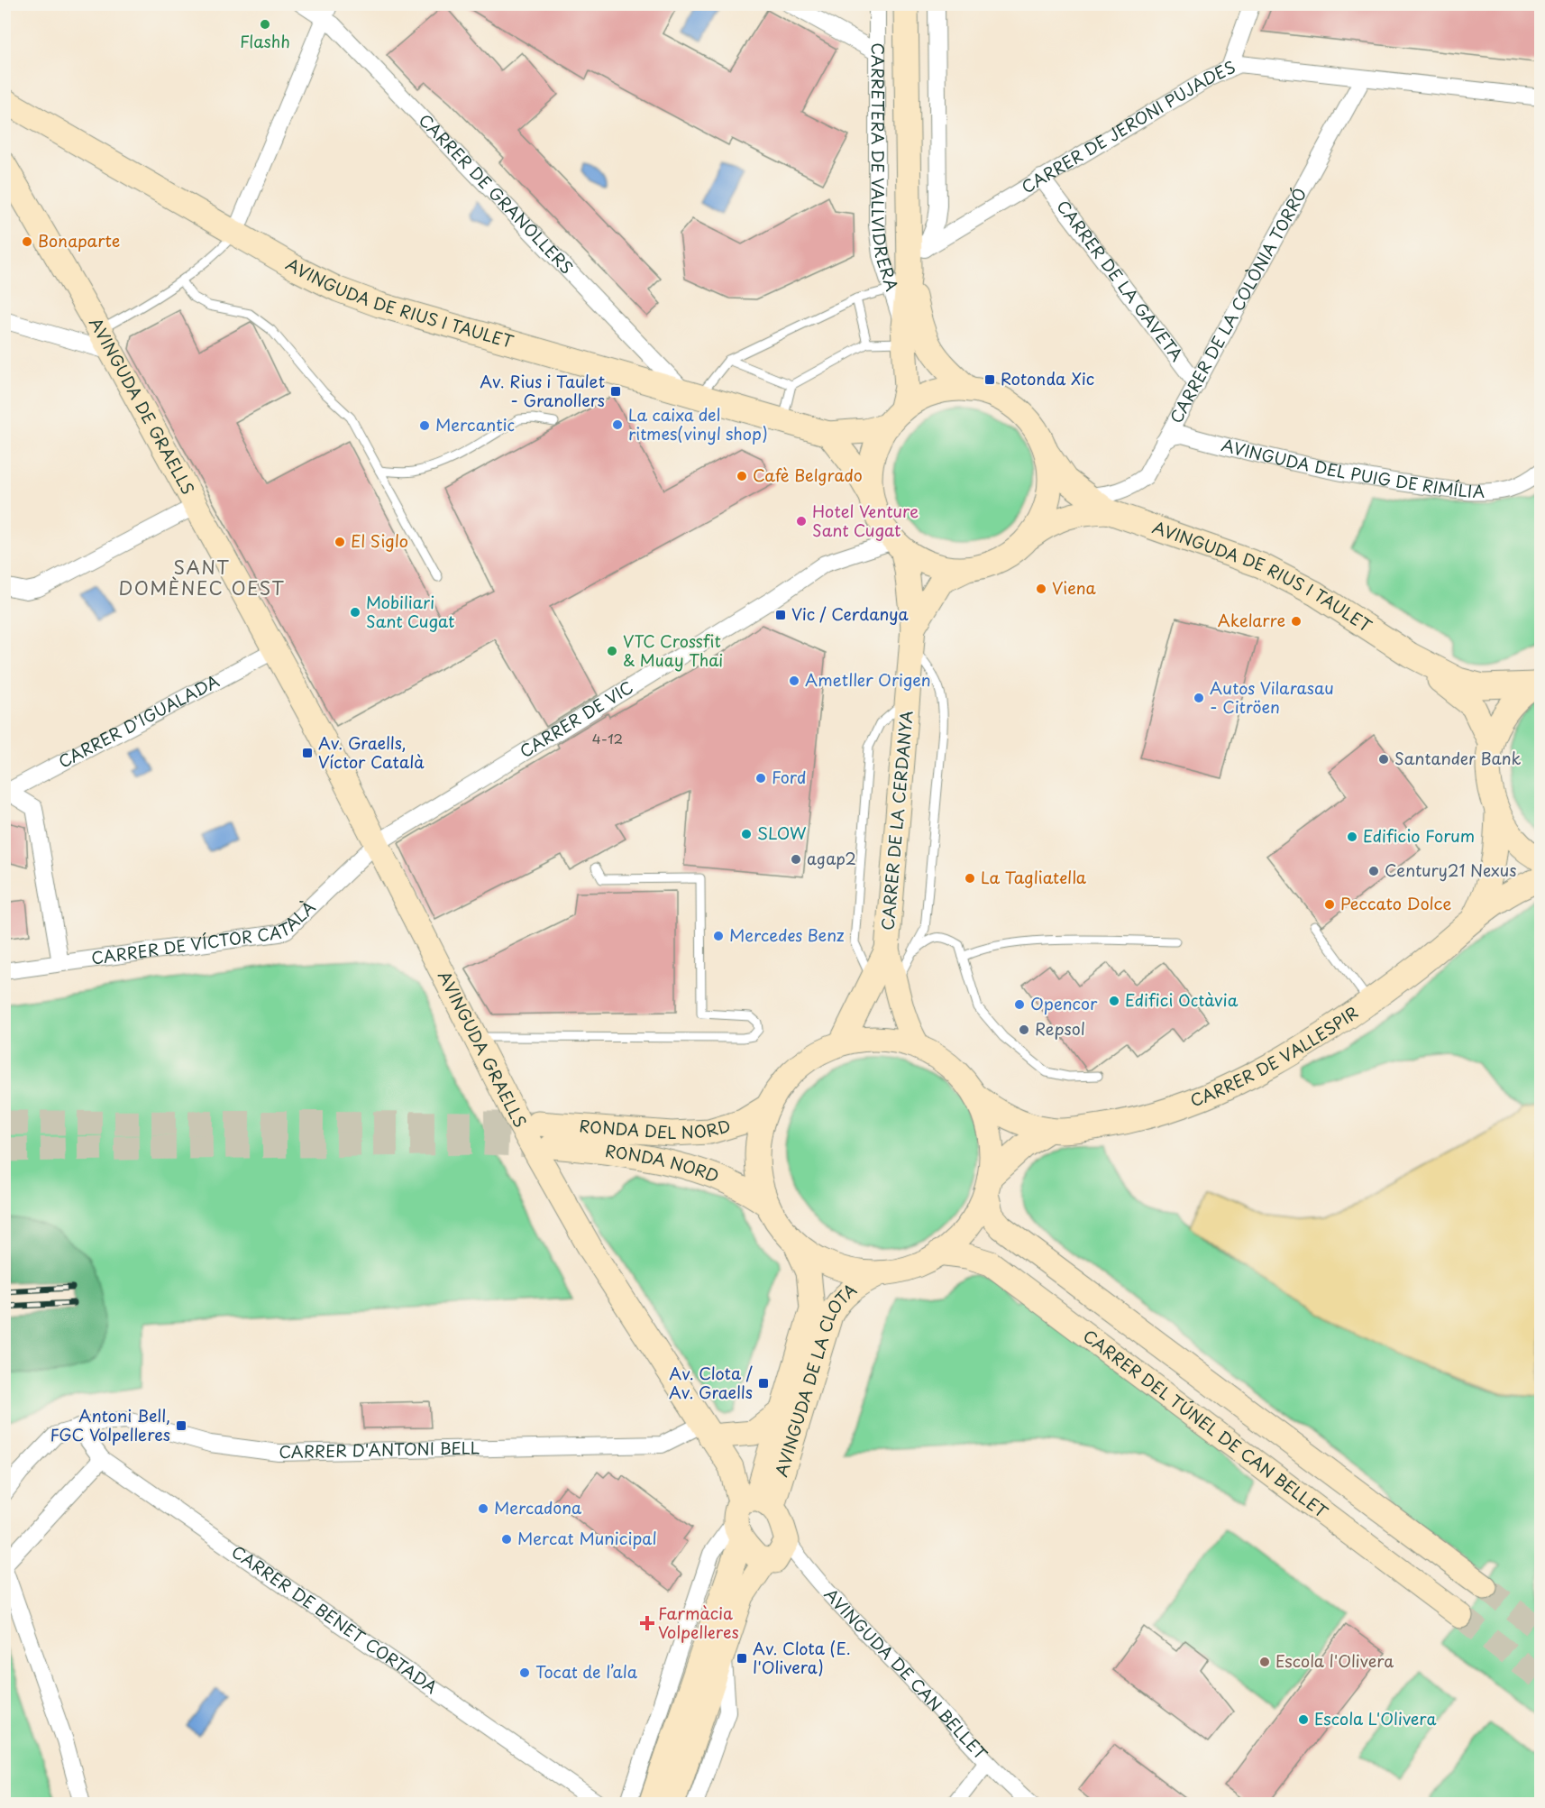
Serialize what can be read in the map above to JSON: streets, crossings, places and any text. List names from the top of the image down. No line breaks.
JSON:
{"streets":{"street":["CARRER DE JERONI PUJADES","CARRETERA DE VALLVIDRERA","CARRER DE GRANOLLERS","CARRER DE LA GAVETA","AVINGUDA DE RIUS I TAULET","CARRER DE LA COLÒNIA TORRÓ","AVINGUDA DE GRAELLS","AVINGUDA DEL PUIG DE RIMÍLIA","CARRER DE VIC","CARRER D'IGUALADA","CARRER DE LA CERDANYA","CARRER DE VÍCTOR CATALÀ","AVINGUDA GRAELLS","CARRER DE VALLESPIR","RONDA DEL NORD","RONDA NORD","AVINGUDA DE LA CLOTA","CARRER DEL TÚNEL DE CAN BELLET","CARRER D'ANTONI BELL","CARRER DE BENET CORTADA","AVINGUDA DE CAN BELLET"]},"crossings":[["CARRER DE JERONI PUJADES","CARRETERA DE VALLVIDRERA"],["CARRER DE JERONI PUJADES","CARRER DE LA GAVETA"],["CARRER DE JERONI PUJADES","CARRER DE LA COLÒNIA TORRÓ"],["CARRETERA DE VALLVIDRERA","AVINGUDA DE RIUS I TAULET"],["CARRETERA DE VALLVIDRERA","CARRER DE VIC"],["CARRETERA DE VALLVIDRERA","CARRER DE LA CERDANYA"],["CARRER DE GRANOLLERS","AVINGUDA DE RIUS I TAULET"],["CARRER DE LA GAVETA","CARRER DE LA COLÒNIA TORRÓ"],["AVINGUDA DE RIUS I TAULET","CARRER DE LA COLÒNIA TORRÓ"],["AVINGUDA DE RIUS I TAULET","CARRER DE VIC"],["AVINGUDA DE RIUS I TAULET","CARRER DE LA CERDANYA"],["CARRER DE LA COLÒNIA TORRÓ","AVINGUDA DEL PUIG DE RIMÍLIA"],["AVINGUDA DE GRAELLS","CARRER D'IGUALADA"],["AVINGUDA DE GRAELLS","AVINGUDA GRAELLS"],["CARRER DE VIC","CARRER DE LA CERDANYA"],["CARRER DE VIC","CARRER DE VÍCTOR CATALÀ"],["CARRER DE VIC","AVINGUDA GRAELLS"],["CARRER D'IGUALADA","AVINGUDA GRAELLS"],["CARRER DE VÍCTOR CATALÀ","AVINGUDA GRAELLS"],["AVINGUDA GRAELLS","AVINGUDA DE LA CLOTA"],["AVINGUDA GRAELLS","CARRER D'ANTONI BELL"],["AVINGUDA GRAELLS","AVINGUDA DE CAN BELLET"],["CARRER D'ANTONI BELL","CARRER DE BENET CORTADA"]],"districts":["SANT DOMÈNEC OEST"],"places":{"other":["Flashh","Bonaparte","La caixa del ritmes(vinyl shop)","Mercantic","Cafè Belgrado","Hotel Venture Sant Cugat","El Siglo","Viena","Mobiliari Sant Cugat","Akelarre","VTC Crossfit & Muay Thai","Ametller Origen","Autos Vilarasau - Citröen","Santander Bank","Ford","SLOW","Edificio Forum","agap2","Century21 Nexus","La Tagliatella","Peccato Dolce","Mercedes Benz","Edifici Octàvia","Opencor","Repsol","Mercadona","Mercat Municipal","Escola l'Olivera","Tocat de l’ala","Escola L'Olivera"],"transit":["Rotonda Xic","Av. Rius i Taulet - Granollers","Vic / Cerdanya","Av. Graells, Víctor Català","Av. Clota / Av. Graells","Antoni Bell, FGC Volpelleres","Av. Clota (E. l'Olivera)"],"health":["Farmàcia Volpelleres"]},"house_numbers":["4-12"]}
